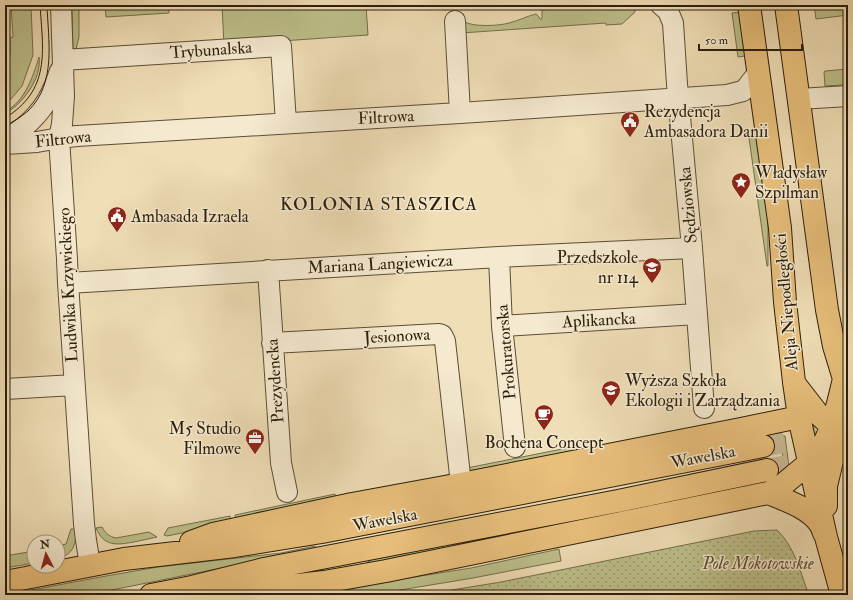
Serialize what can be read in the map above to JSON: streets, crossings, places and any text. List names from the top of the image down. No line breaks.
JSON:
{"streets":{"main road":["Aleja Niepodległości","Wawelska"],"street":["Trybunalska","Filtrowa","Sędziowska","Mariana Langiewicza","Ludwika Krzywickiego","Aplikancka","Jesionowa","Prokuratorska","Prezydencka"]},"crossings":[["Trybunalska","Filtrowa"],["Trybunalska","Ludwika Krzywickiego"],["Filtrowa","Sędziowska"],["Filtrowa","Ludwika Krzywickiego"],["Filtrowa","Aleja Niepodległości"],["Sędziowska","Mariana Langiewicza"],["Sędziowska","Aplikancka"],["Mariana Langiewicza","Ludwika Krzywickiego"],["Mariana Langiewicza","Prokuratorska"],["Mariana Langiewicza","Prezydencka"],["Ludwika Krzywickiego","Wawelska"],["Aplikancka","Prokuratorska"],["Jesionowa","Prezydencka"]],"districts":["KOLONIA STASZICA"],"parks":["Pole Mokotowskie"],"places":{"public building":["Rezydencja Ambasadora Danii","Ambasada Izraela"],"place":["Władysław Szpilman"],"school or university":["Przedszkole nr 114","Wyższa Szkoła Ekologii i Zarządzania"],"cafe":["Bochena Concept"],"office":["M5 Studio Filmowe"]},"scale_bar":"50 m","north":"top"}
